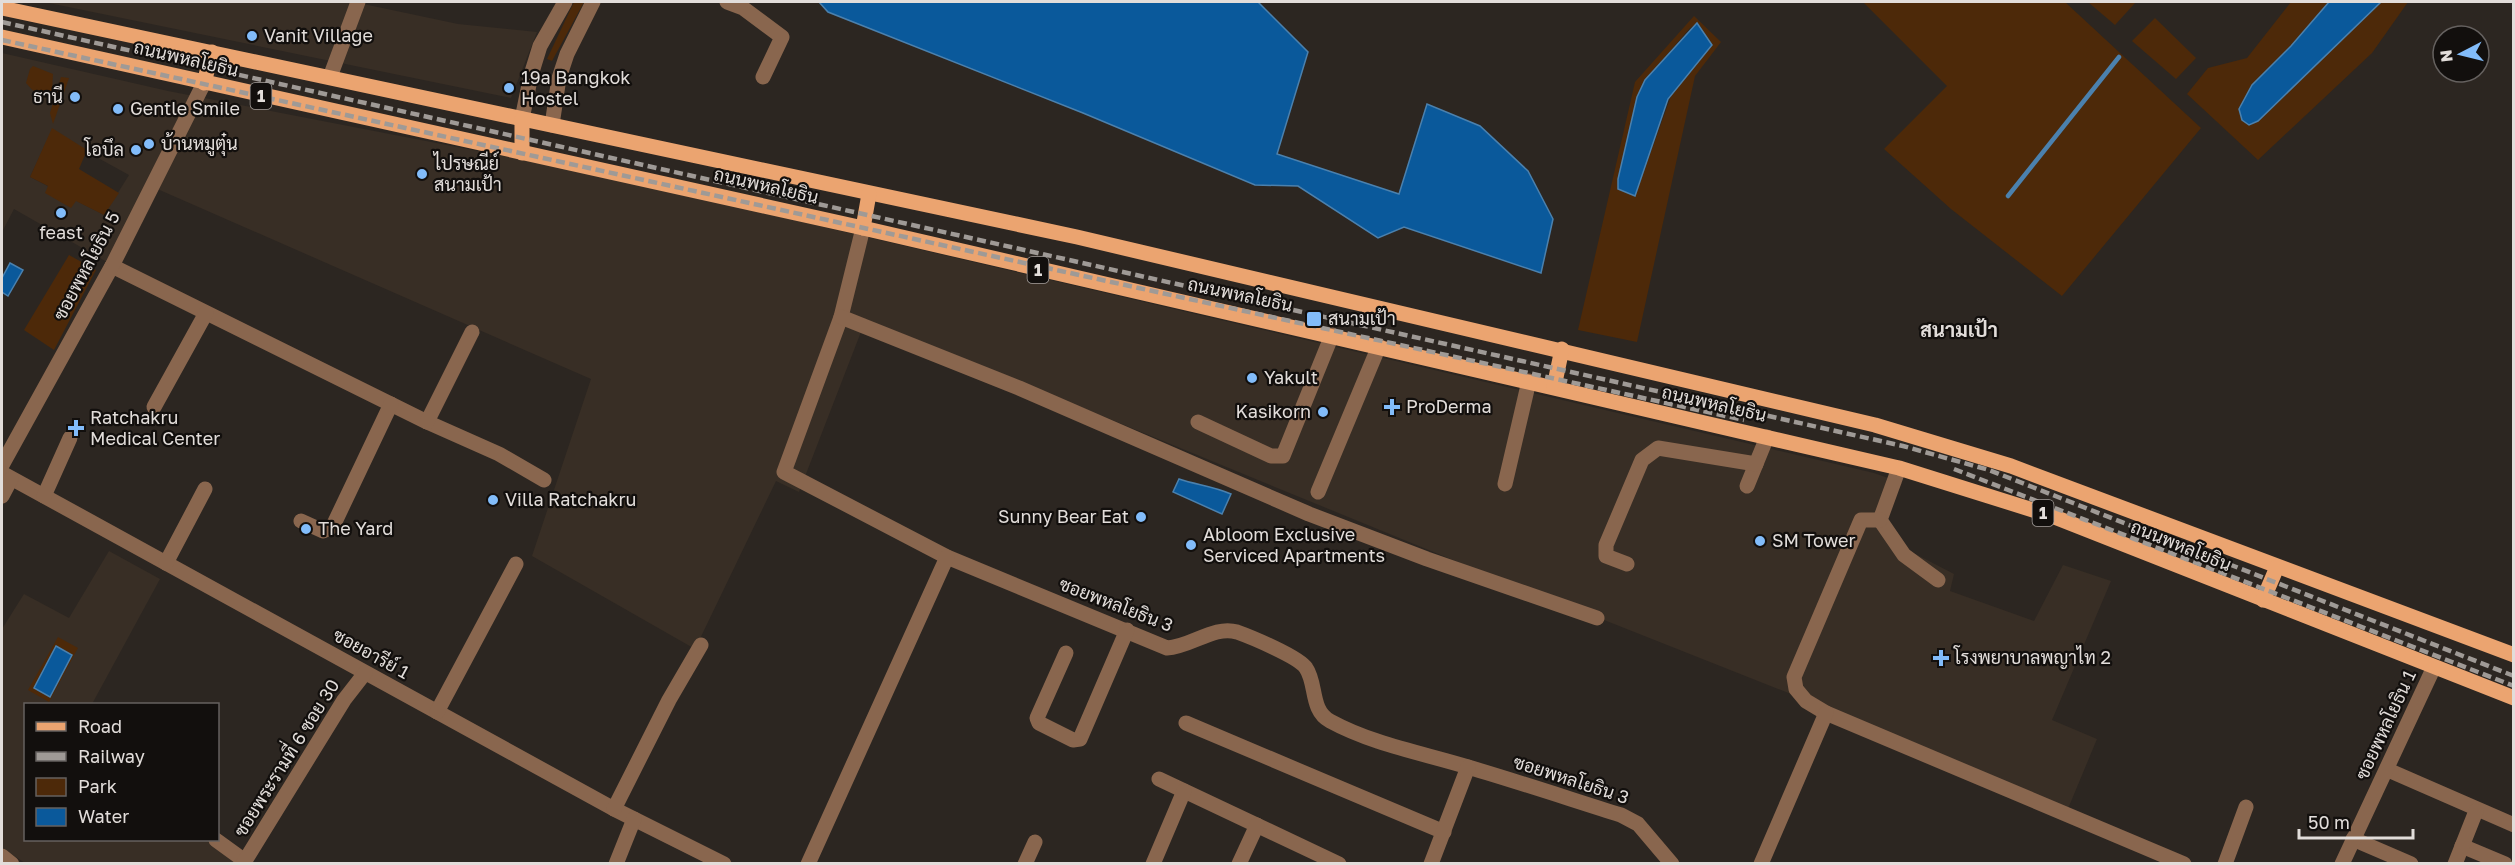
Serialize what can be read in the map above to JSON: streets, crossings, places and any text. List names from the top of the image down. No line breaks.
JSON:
{"streets":{"main road":["ถนนพหลโยธิน","1"],"street":["ซอยพหลโยธิน 5","ซอยพหลโยธิน 3","ซอยอารีย์ 1","ซอยพหลโยธิน 1","ซอยพระรามที่ 6 ซอย 30"]},"crossings":[["ถนนพหลโยธิน","ซอยพหลโยธิน 5"],["ถนนพหลโยธิน","ซอยพหลโยธิน 3"],["ถนนพหลโยธิน","ซอยพหลโยธิน 1"],["ซอยอารีย์ 1","ซอยพระรามที่ 6 ซอย 30"]],"districts":["สนามเป้า"],"places":{"other":["Vanit Village","19a Bangkok Hostel","ธานี","Gentle Smile","บ้านหมูตุ๋น","โอบึล","ไปรษณีย์ สนามเป้า","feast","Yakult","Kasikorn","Villa Ratchakru","Sunny Bear Eat","The Yard","SM Tower","Abloom Exclusive Serviced Apartments"],"transit":["สนามเป้า"],"health":["ProDerma","Ratchakru Medical Center","โรงพยาบาลพญาไท 2"]},"legend":["Road","Railway","Park","Water"],"scale_bar":"50 m","north":"left"}
